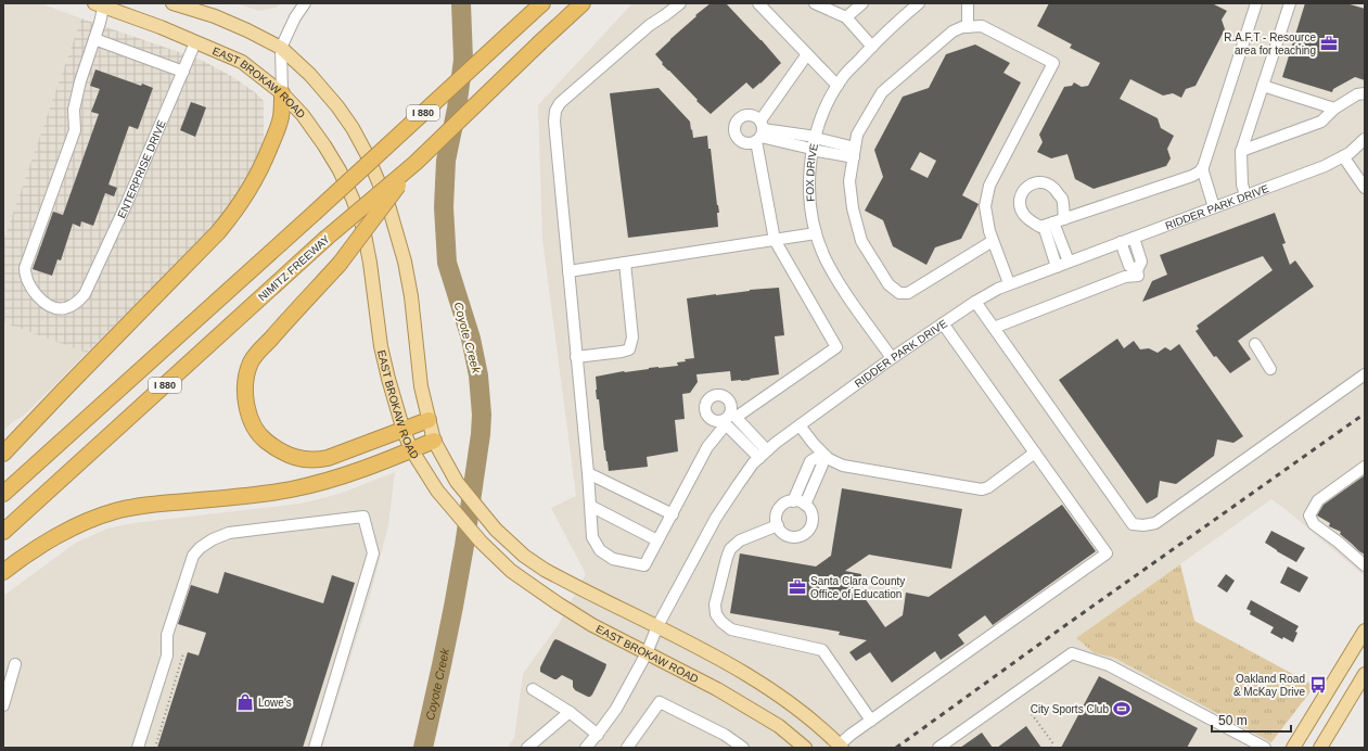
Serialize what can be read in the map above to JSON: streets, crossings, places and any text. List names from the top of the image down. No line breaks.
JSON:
{"streets":{"highway":["I 880","NIMITZ FREEWAY"],"main road":["EAST BROKAW ROAD"],"street":["ENTERPRISE DRIVE","FOX DRIVE","RIDDER PARK DRIVE"]},"crossings":[["EAST BROKAW ROAD","ENTERPRISE DRIVE"],["EAST BROKAW ROAD","RIDDER PARK DRIVE"],["FOX DRIVE","RIDDER PARK DRIVE"]],"water":["Coyote Creek"],"places":{"office":["R.A.F.T - Resource area for teaching","Santa Clara County Office of Education"],"bus stop":["Oakland Road & McKay Drive"],"shop":["Lowe's"],"sports":["City Sports Club"]},"scale_bar":"50 m"}
